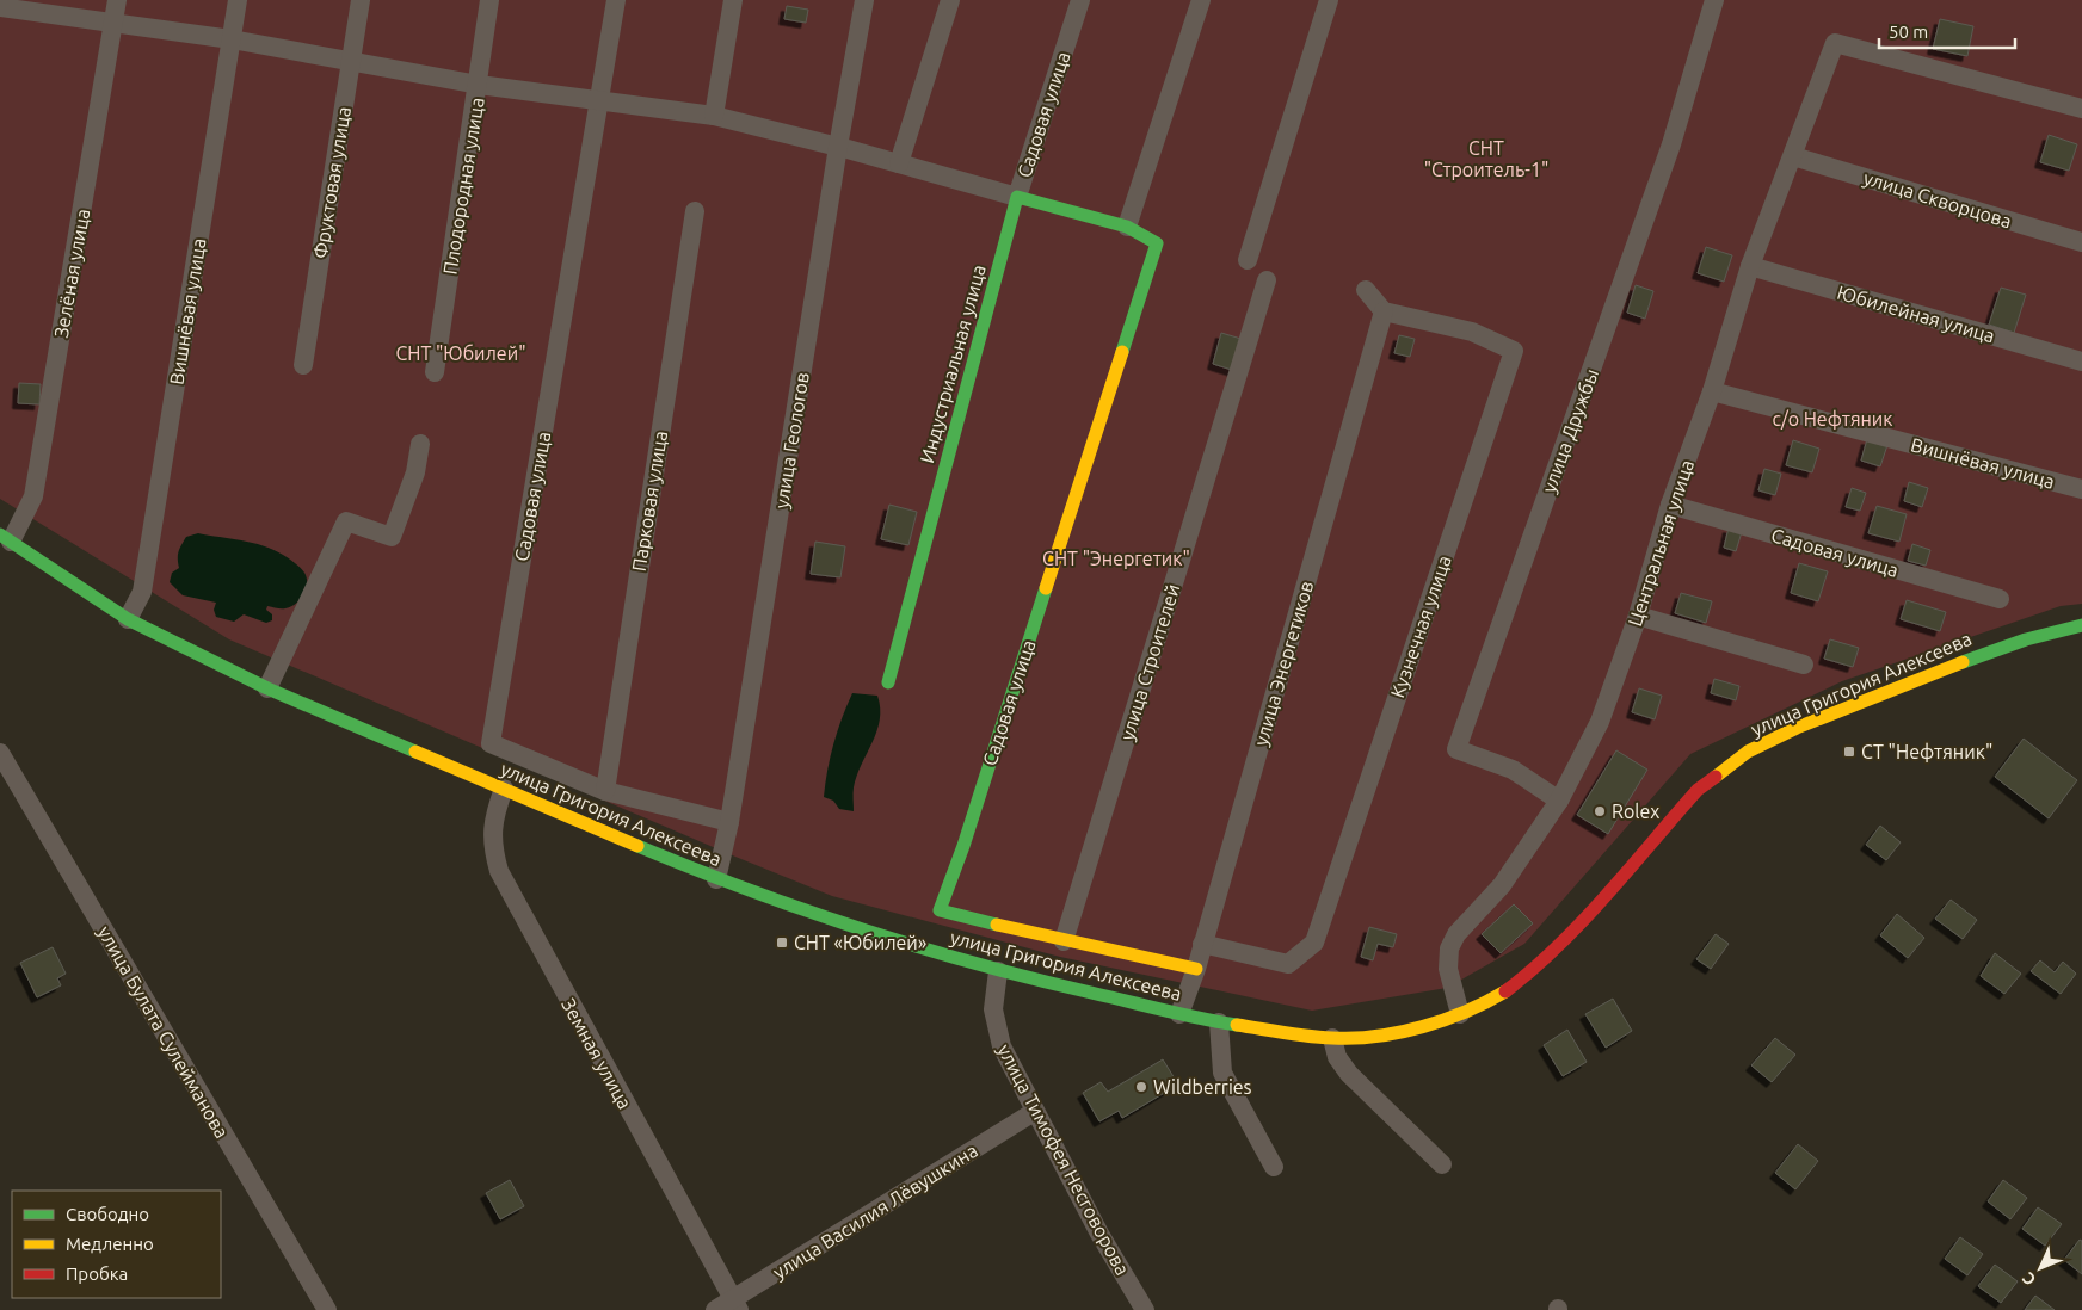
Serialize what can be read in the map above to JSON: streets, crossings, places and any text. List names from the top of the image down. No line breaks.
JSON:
{"streets":{"street":["Садовая улица","Фруктовая улица","Плодородная улица","улица Скворцова","Зелёная улица","Вишнёвая улица","Юбилейная улица","Индустриальная улица","улица Дружбы","улица Геологов","Парковая улица","Центральная улица","Кузнечная улица","улица Строителей","улица Энергетиков","улица Григория Алексеева","улица Булата Сулейманова","Земная улица","улица Тимофея Несговорова","улица Василия Лёвушкина"]},"crossings":[["Садовая улица","Фруктовая улица"],["Садовая улица","Плодородная улица"],["Садовая улица","Зелёная улица"],["Садовая улица","Вишнёвая улица"],["Садовая улица","Индустриальная улица"],["Садовая улица","улица Геологов"],["Садовая улица","Парковая улица"],["Садовая улица","Центральная улица"],["Садовая улица","улица Строителей"],["Садовая улица","улица Энергетиков"],["улица Скворцова","Центральная улица"],["Зелёная улица","улица Григория Алексеева"],["Вишнёвая улица","Центральная улица"],["Вишнёвая улица","улица Григория Алексеева"],["Юбилейная улица","Центральная улица"],["улица Дружбы","Центральная улица"],["улица Геологов","улица Григория Алексеева"],["Центральная улица","улица Григория Алексеева"],["Кузнечная улица","улица Энергетиков"],["улица Энергетиков","улица Григория Алексеева"],["улица Григория Алексеева","Земная улица"],["улица Григория Алексеева","улица Тимофея Несговорова"],["Земная улица","улица Василия Лёвушкина"],["улица Тимофея Несговорова","улица Василия Лёвушкина"]],"parks":["СНТ \"Строитель-1\"","СНТ \"Юбилей\"","с/о Нефтяник","СНТ \"Энергетик\""],"places":{"transit":["СТ \"Нефтяник\"","СНТ «Юбилей»"],"other":["Rolex","Wildberries"]},"legend":["Свободно","Медленно","Пробка"],"scale_bar":"50 m","north":"bottom left"}
